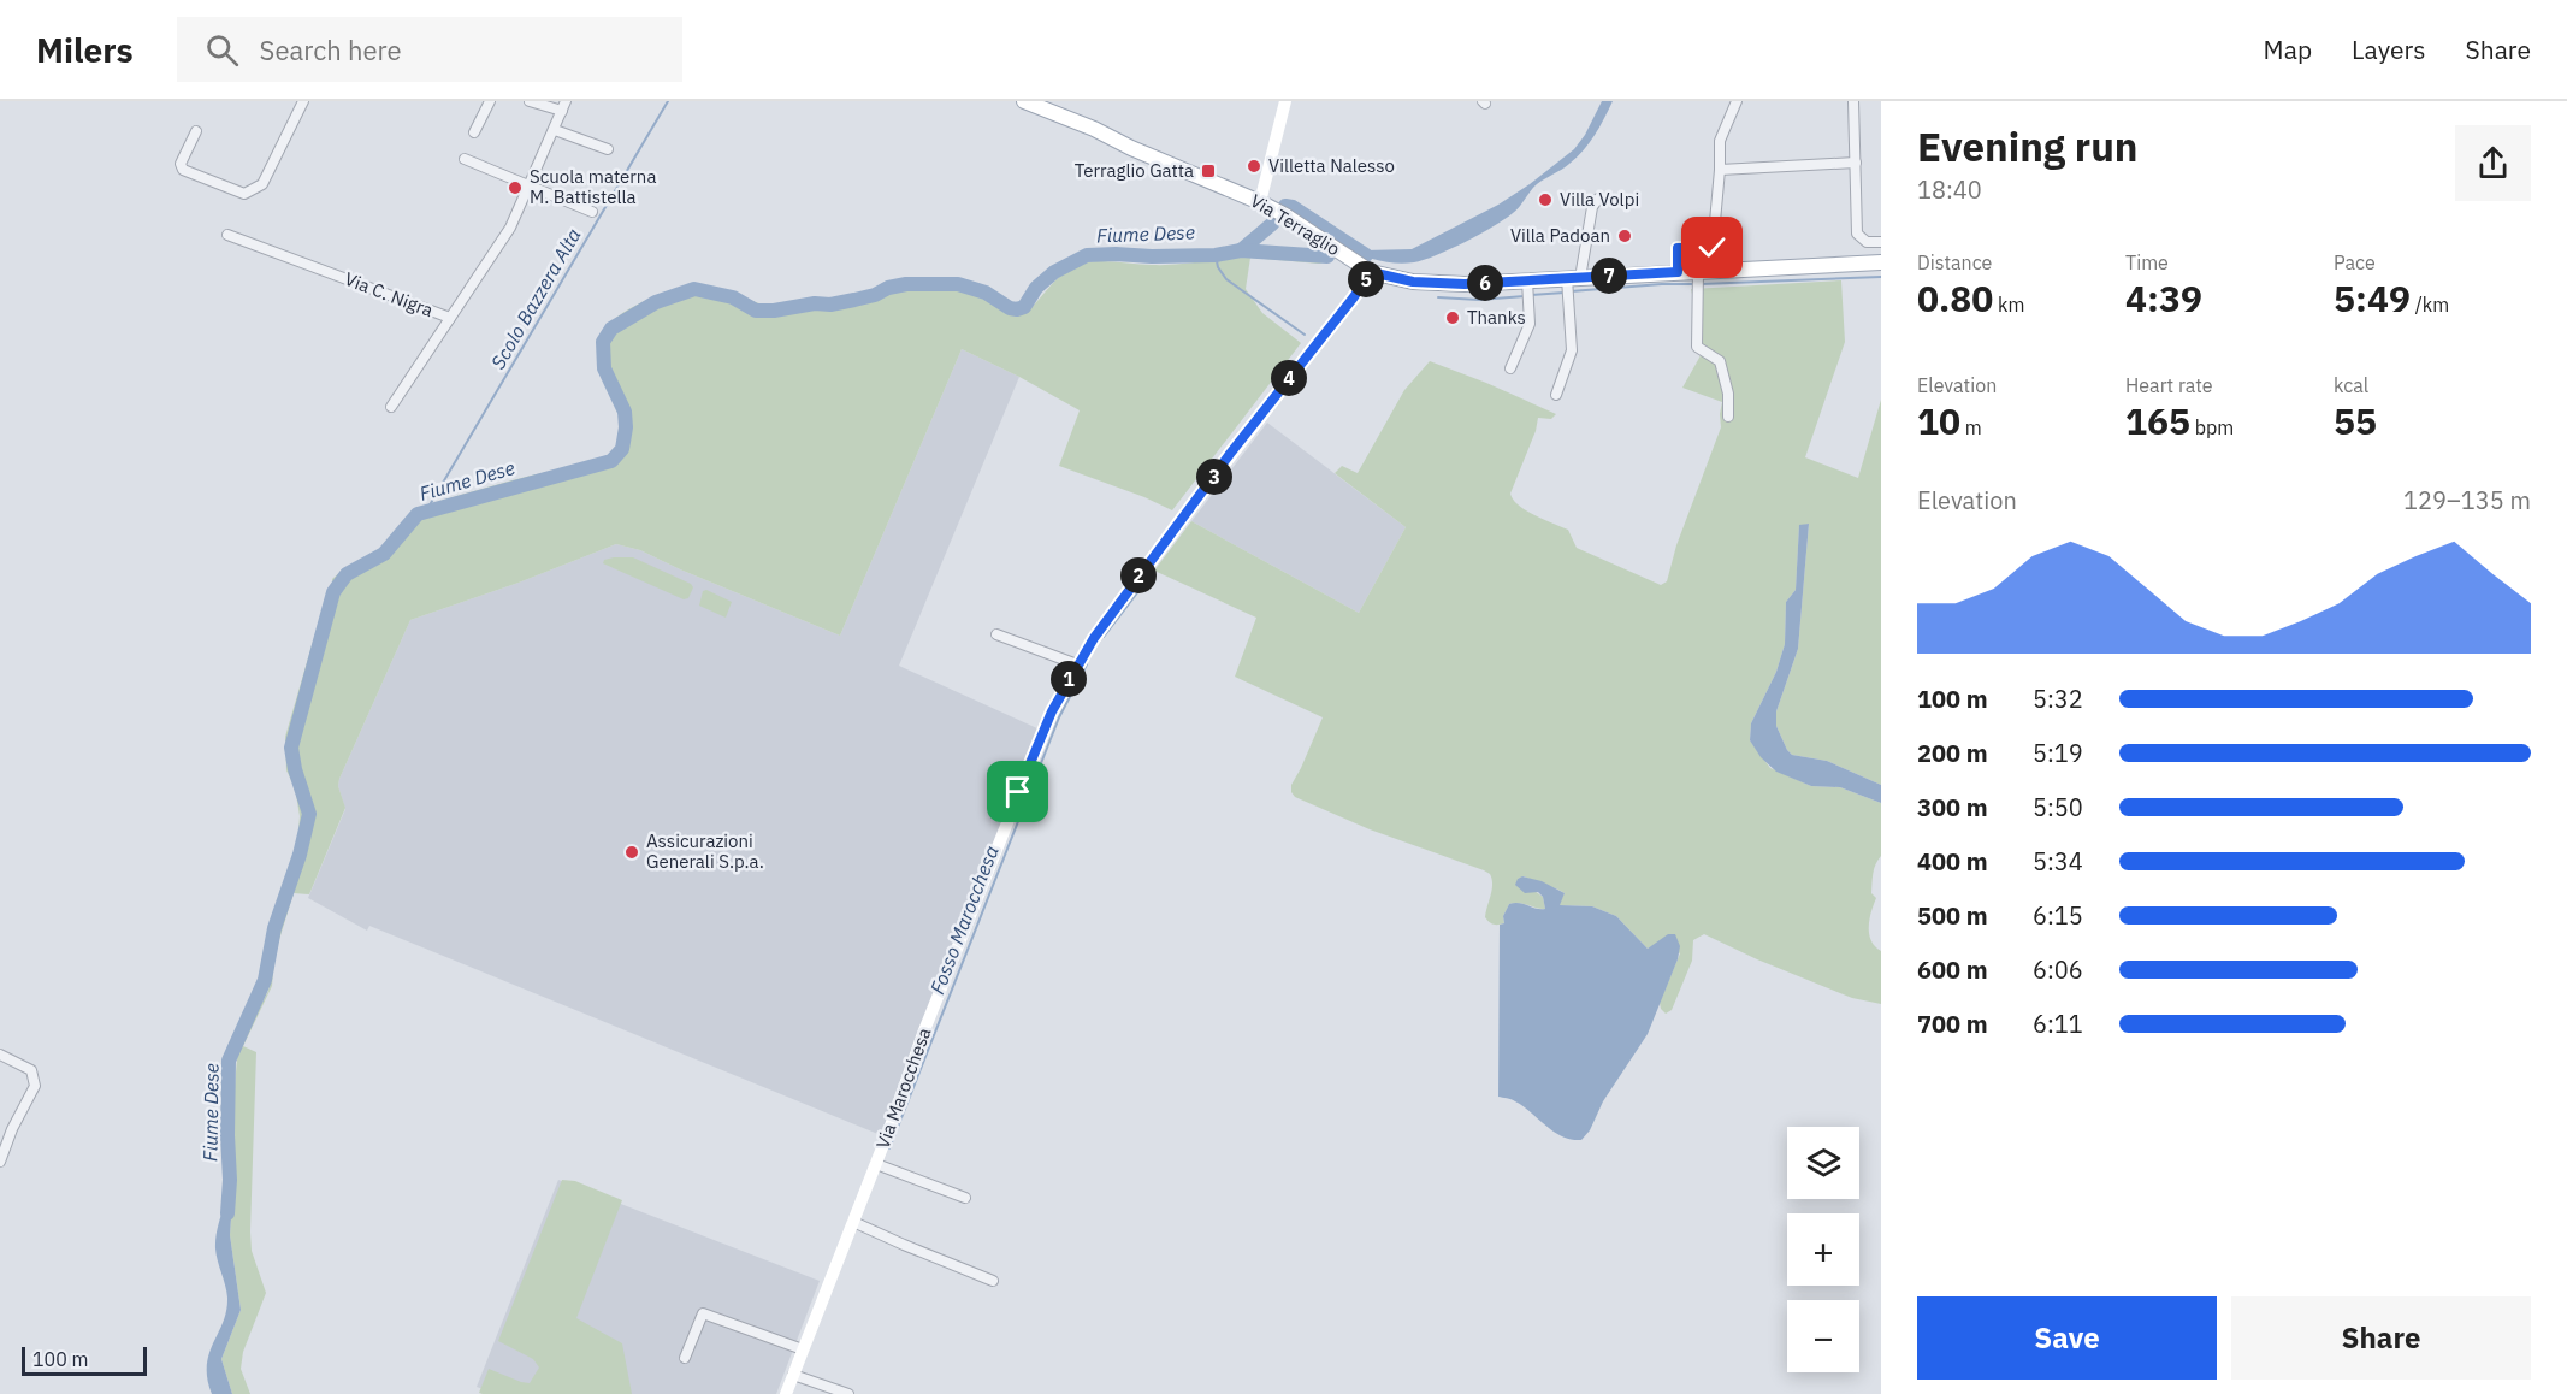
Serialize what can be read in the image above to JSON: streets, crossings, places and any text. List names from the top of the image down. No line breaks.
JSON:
{"streets":{"main road":["Via Terraglio"],"street":["Via C. Nigra","Via Marocchesa"]},"crossings":[["Via Terraglio","Via Marocchesa"]],"water":["Fiume Dese","Scolo Bazzera Alta","Fosso Marocchesa"],"places":{"other":["Villetta Nalesso","Scuola materna M. Battistella","Villa Volpi","Villa Padoan","Thanks","Assicurazioni Generali S.p.a."],"transit":["Terraglio Gatta"]},"scale_bar":"100 m","page":{"header":"Milers","search":"Search here","nav":["Map","Layers","Share"],"heading":["Evening run","18:40"],"stats":[["Distance","0.80 km"],["Time","4:39"],["Pace","5:49 /km"],["Elevation","10 m"],["Heart rate","165 bpm"],["kcal","55"]],"pins":["7","5","6","4","3","2","1"],"chart":["Elevation","129–135 m"],"list":[{"name":"100 m","note":"5:32"},{"name":"200 m","note":"5:19"},{"name":"300 m","note":"5:50"},{"name":"400 m","note":"5:34"},{"name":"500 m","note":"6:15"},{"name":"600 m","note":"6:06"},{"name":"700 m","note":"6:11"}],"map_buttons":["+","−"],"buttons":["Save","Share"],"scale":"100 m"}}
